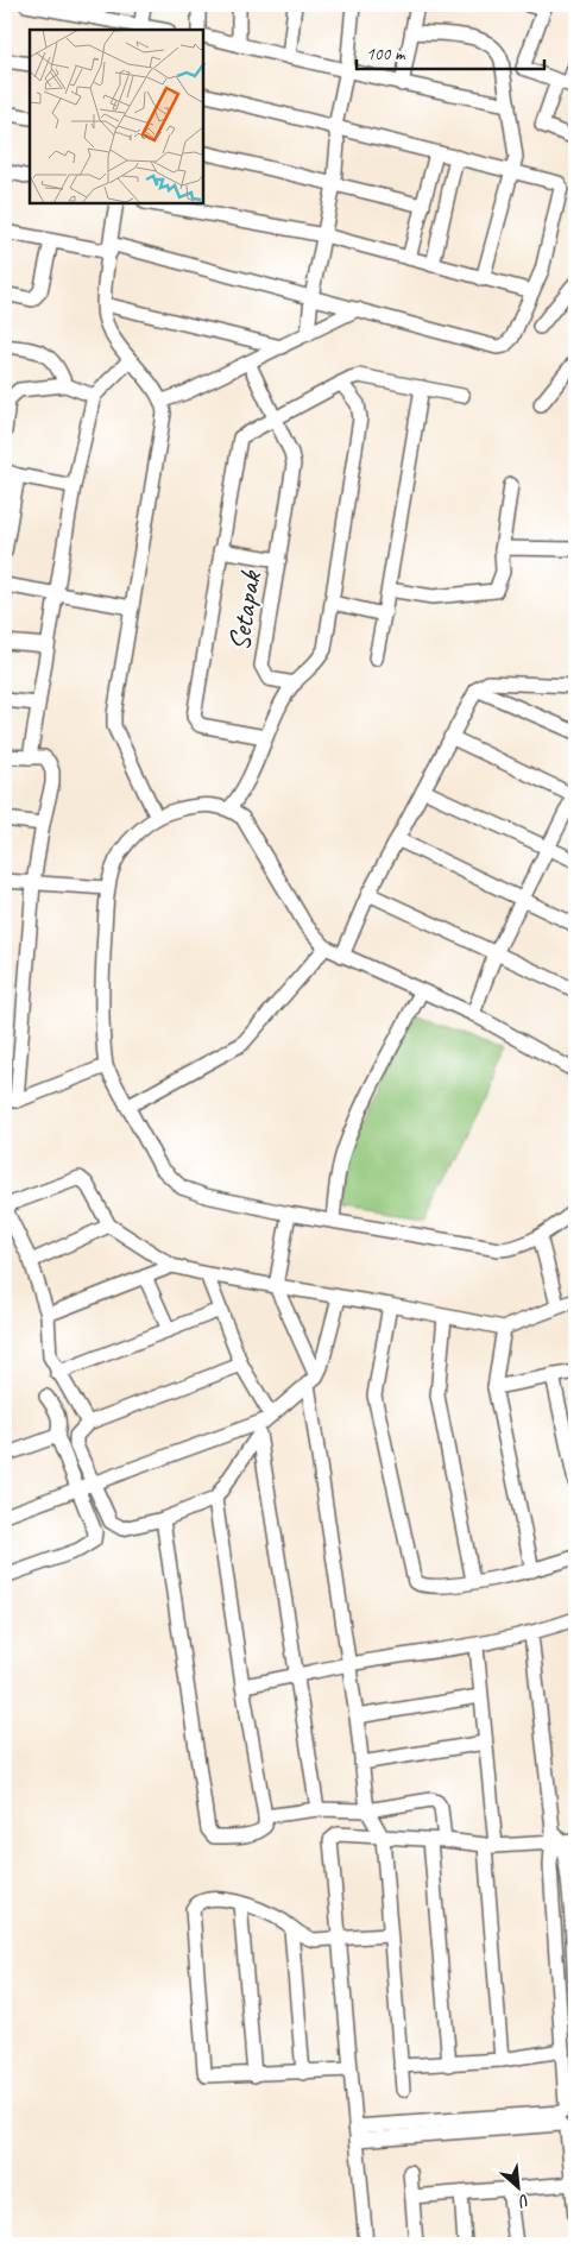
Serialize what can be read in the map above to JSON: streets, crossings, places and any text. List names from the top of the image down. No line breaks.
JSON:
{"streets":{"street":["Setapak"]},"scale_bar":"100 m","north":"bottom right"}
